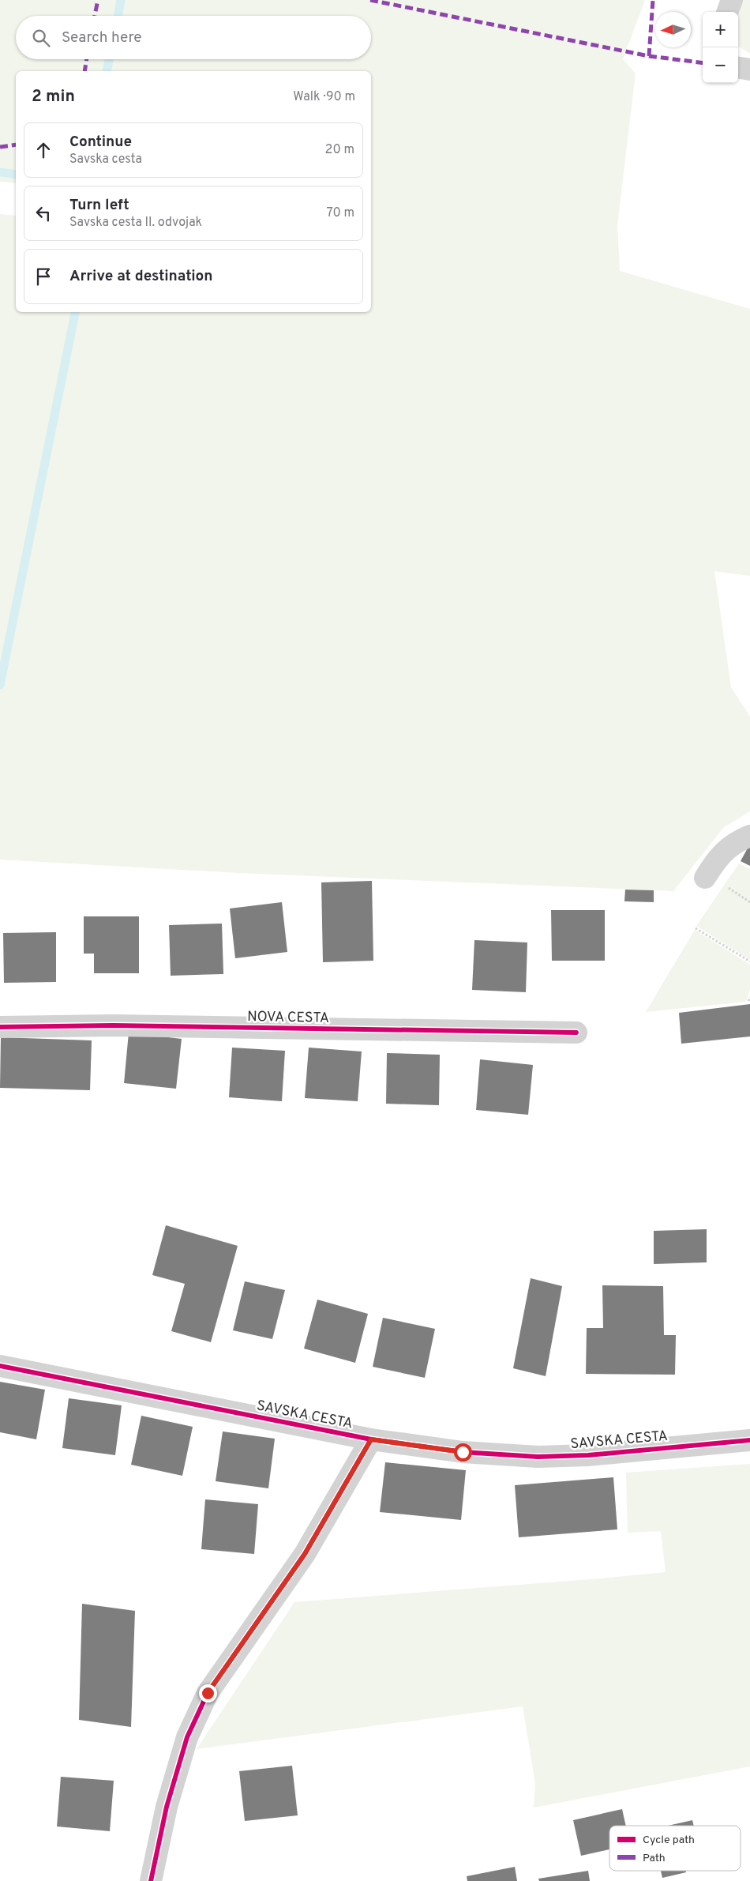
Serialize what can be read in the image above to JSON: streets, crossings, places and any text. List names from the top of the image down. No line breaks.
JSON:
{"streets":{"street":["NOVA CESTA","SAVSKA CESTA"]},"legend":["Cycle path","Path"],"north":"left","page":{"map_buttons":["+","−"],"search":"Search here","heading":["2 min","Walk · 90 m"],"list":[["Continue","Savska cesta","20 m"],["Turn left","Savska cesta II. odvojak","70 m"],"Arrive at destination"]}}
